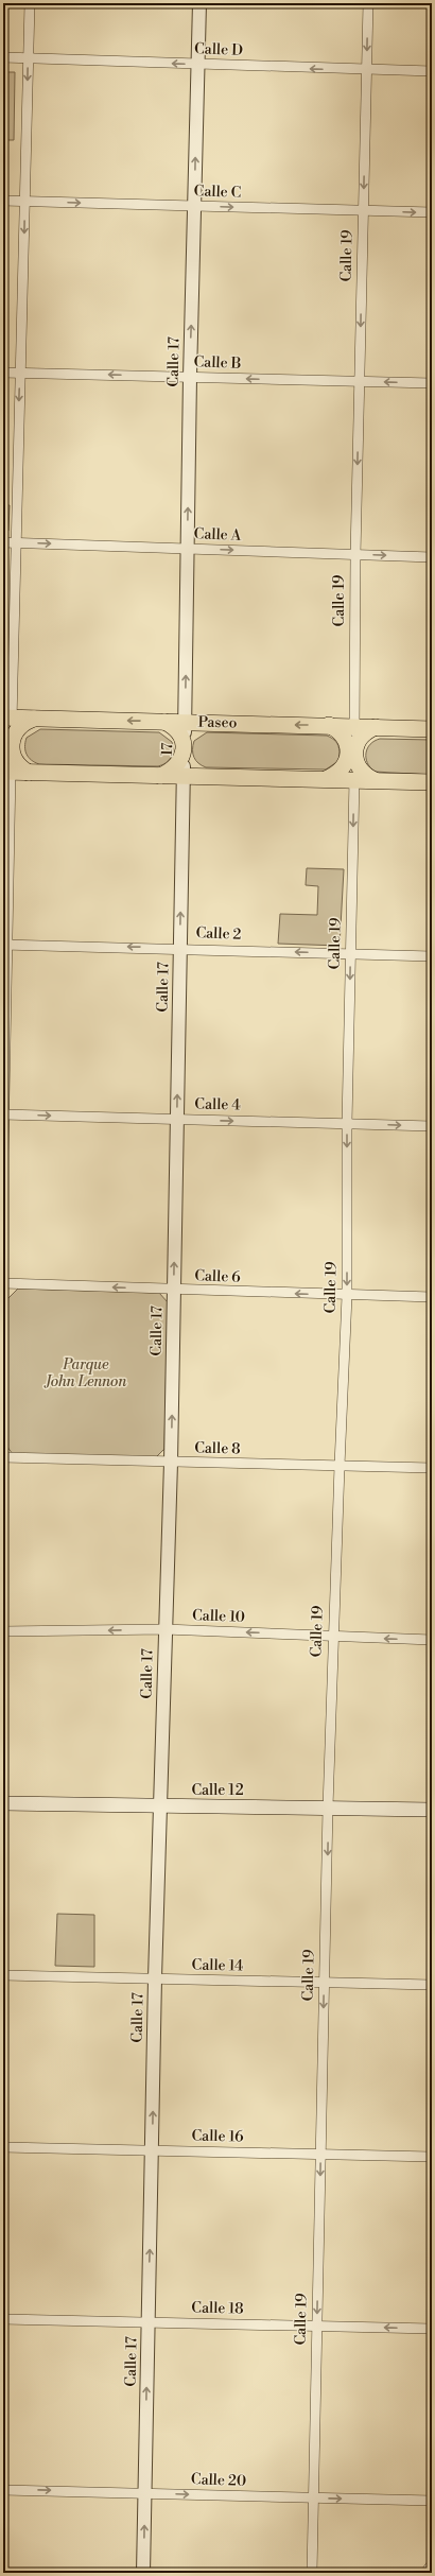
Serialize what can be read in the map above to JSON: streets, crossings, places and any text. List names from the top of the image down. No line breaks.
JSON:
{"streets":{"main road":["Paseo","Calle 12"],"street":["Calle D","Calle C","Calle 19","Calle 17","Calle B","Calle A","17","Calle 2","Calle 4","Calle 6","Calle 8","Calle 10","Calle 14","Calle 16","Calle 18","Calle 20"]},"crossings":[["Calle D","Calle 19"],["Calle D","Calle 17"],["Calle C","Calle 19"],["Calle C","Calle 17"],["Calle 19","Calle B"],["Calle 19","Calle A"],["Calle 19","Paseo"],["Calle 19","Calle 2"],["Calle 19","Calle 4"],["Calle 19","Calle 6"],["Calle 19","Calle 8"],["Calle 19","Calle 10"],["Calle 19","Calle 12"],["Calle 19","Calle 14"],["Calle 19","Calle 16"],["Calle 19","Calle 18"],["Calle 19","Calle 20"],["Calle 17","Calle B"],["Calle 17","Calle A"],["Calle 17","Paseo"],["Calle 17","17"],["Calle 17","Calle 2"],["Calle 17","Calle 4"],["Calle 17","Calle 6"],["Calle 17","Calle 8"],["Calle 17","Calle 10"],["Calle 17","Calle 12"],["Calle 17","Calle 14"],["Calle 17","Calle 16"],["Calle 17","Calle 18"],["Calle 17","Calle 20"],["Paseo","17"]],"one_way":["Calle D","Calle C","Calle 19","Calle 17","Calle B","Calle A","Calle 2","Calle 4","Calle 6","Calle 10","Calle 20"],"parks":["Parque John Lennon"]}
